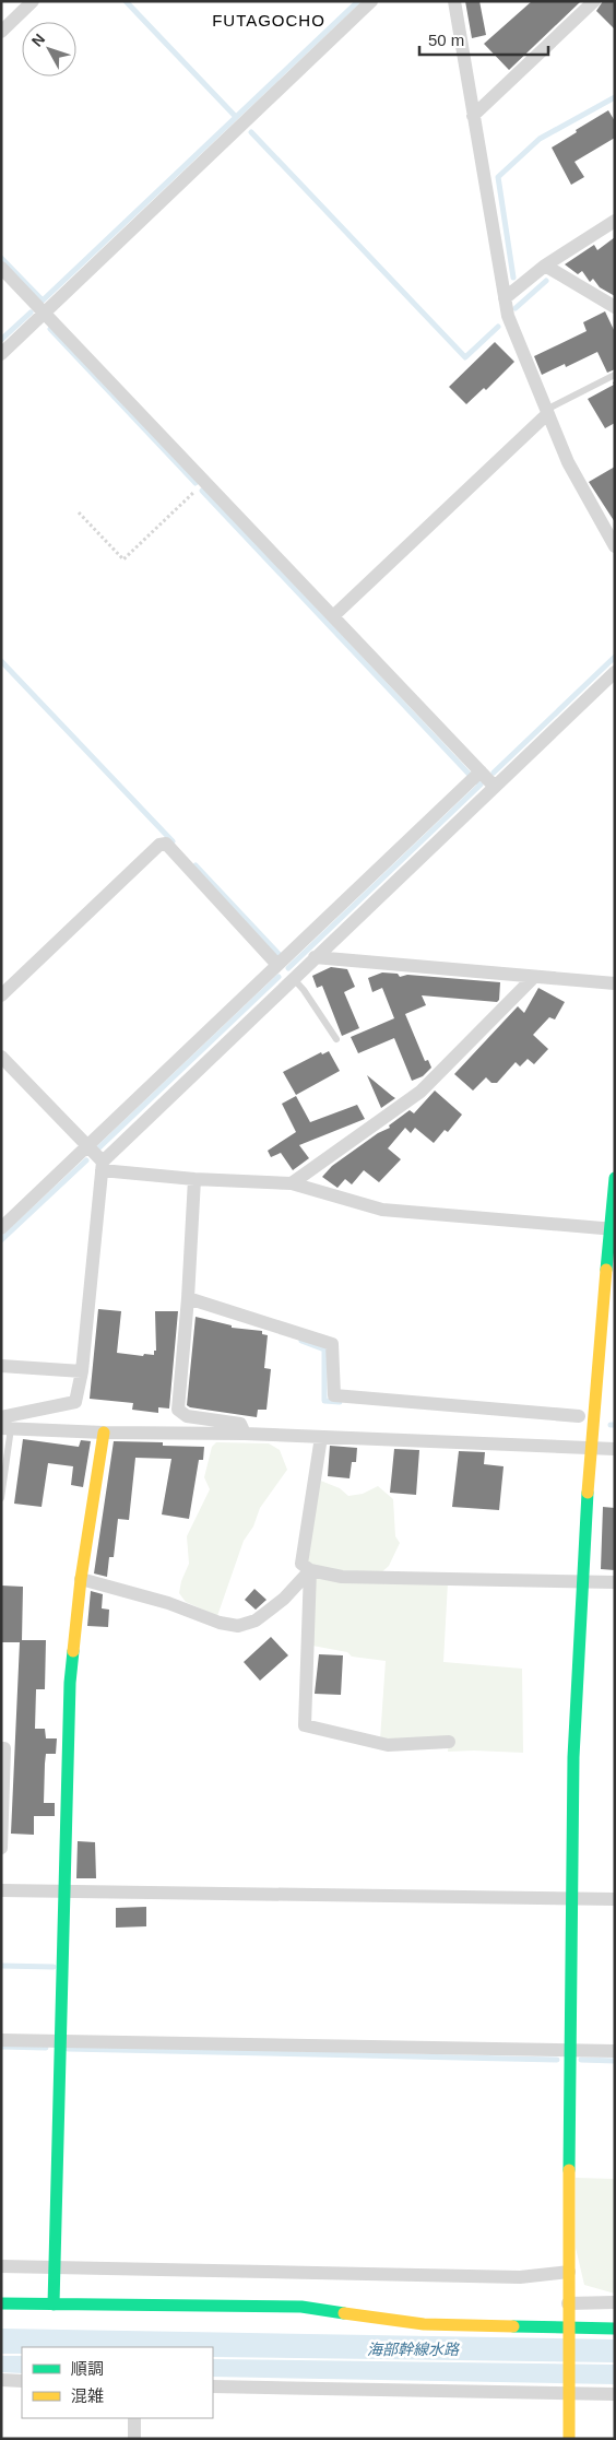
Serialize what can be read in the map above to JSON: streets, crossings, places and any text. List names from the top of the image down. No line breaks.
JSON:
{"districts":["FUTAGOCHO"],"water":["海部幹線水路"],"legend":["順調","混雑"],"scale_bar":"50 m","north":"top left"}
